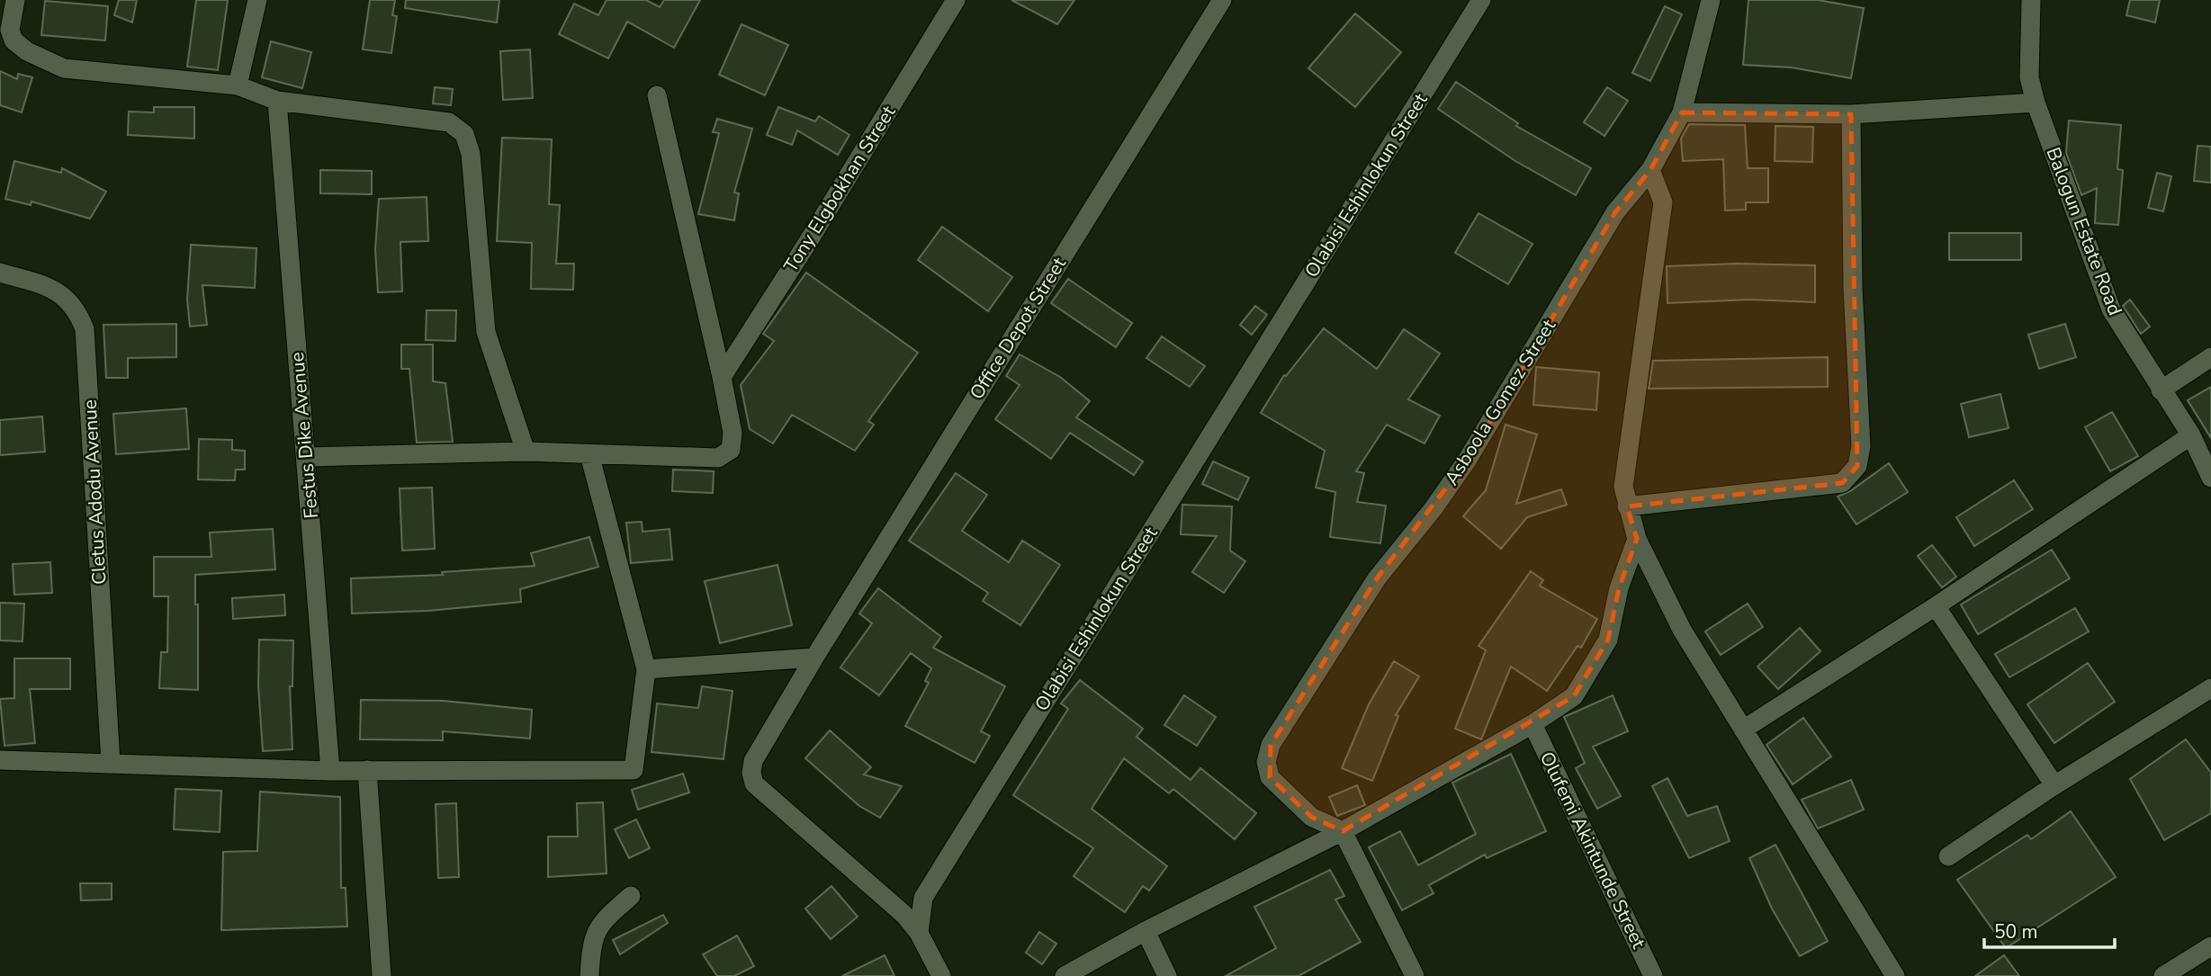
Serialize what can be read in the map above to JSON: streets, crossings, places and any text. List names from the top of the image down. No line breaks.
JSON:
{"streets":{"street":["Olabisi Eshinlokun Street","Tony Elgbokhan Street","Balogun Estate Road","Office Depot Street","Asboola Gomez Street","Festus Dike Avenue","Cletus Adodu Avenue","Olufemi Akintunde Street"]},"scale_bar":"50 m"}
